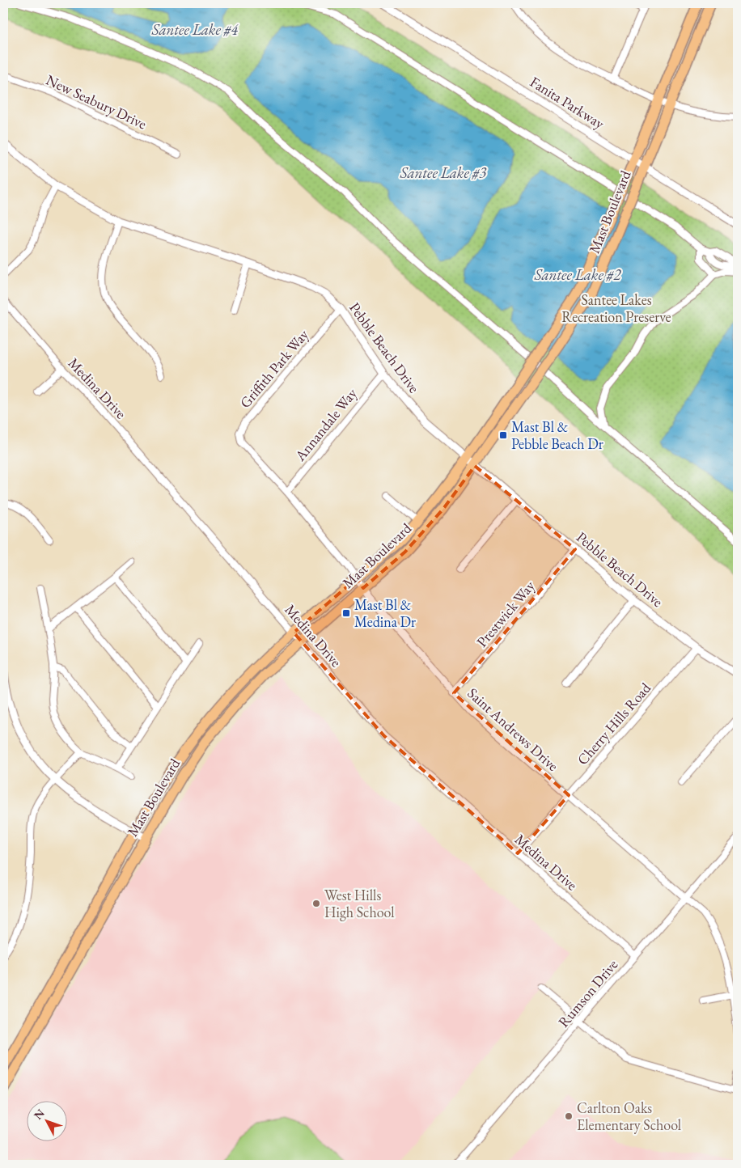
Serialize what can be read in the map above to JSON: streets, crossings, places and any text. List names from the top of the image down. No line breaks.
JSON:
{"streets":{"main road":["Mast Boulevard"],"street":["New Seabury Drive","Fanita Parkway","Pebble Beach Drive","Griffith Park Way","Medina Drive","Annandale Way","Prestwick Way","Cherry Hills Road","Saint Andrews Drive","Rumson Drive"]},"crossings":[["Fanita Parkway","Mast Boulevard"],["Mast Boulevard","Pebble Beach Drive"],["Mast Boulevard","Medina Drive"],["Mast Boulevard","Saint Andrews Drive"],["Pebble Beach Drive","Griffith Park Way"],["Pebble Beach Drive","Annandale Way"],["Pebble Beach Drive","Prestwick Way"],["Pebble Beach Drive","Cherry Hills Road"],["Griffith Park Way","Saint Andrews Drive"],["Medina Drive","Cherry Hills Road"],["Medina Drive","Rumson Drive"],["Annandale Way","Saint Andrews Drive"],["Prestwick Way","Saint Andrews Drive"],["Cherry Hills Road","Saint Andrews Drive"],["Saint Andrews Drive","Rumson Drive"]],"water":["Santee Lake #4","Santee Lake #3","Santee Lake #2"],"parks":["Santee Lakes Recreation Preserve"],"places":{"transit":["Mast Bl & Pebble Beach Dr","Mast Bl & Medina Dr"],"other":["West Hills High School","Carlton Oaks Elementary School"]},"north":"top left"}
